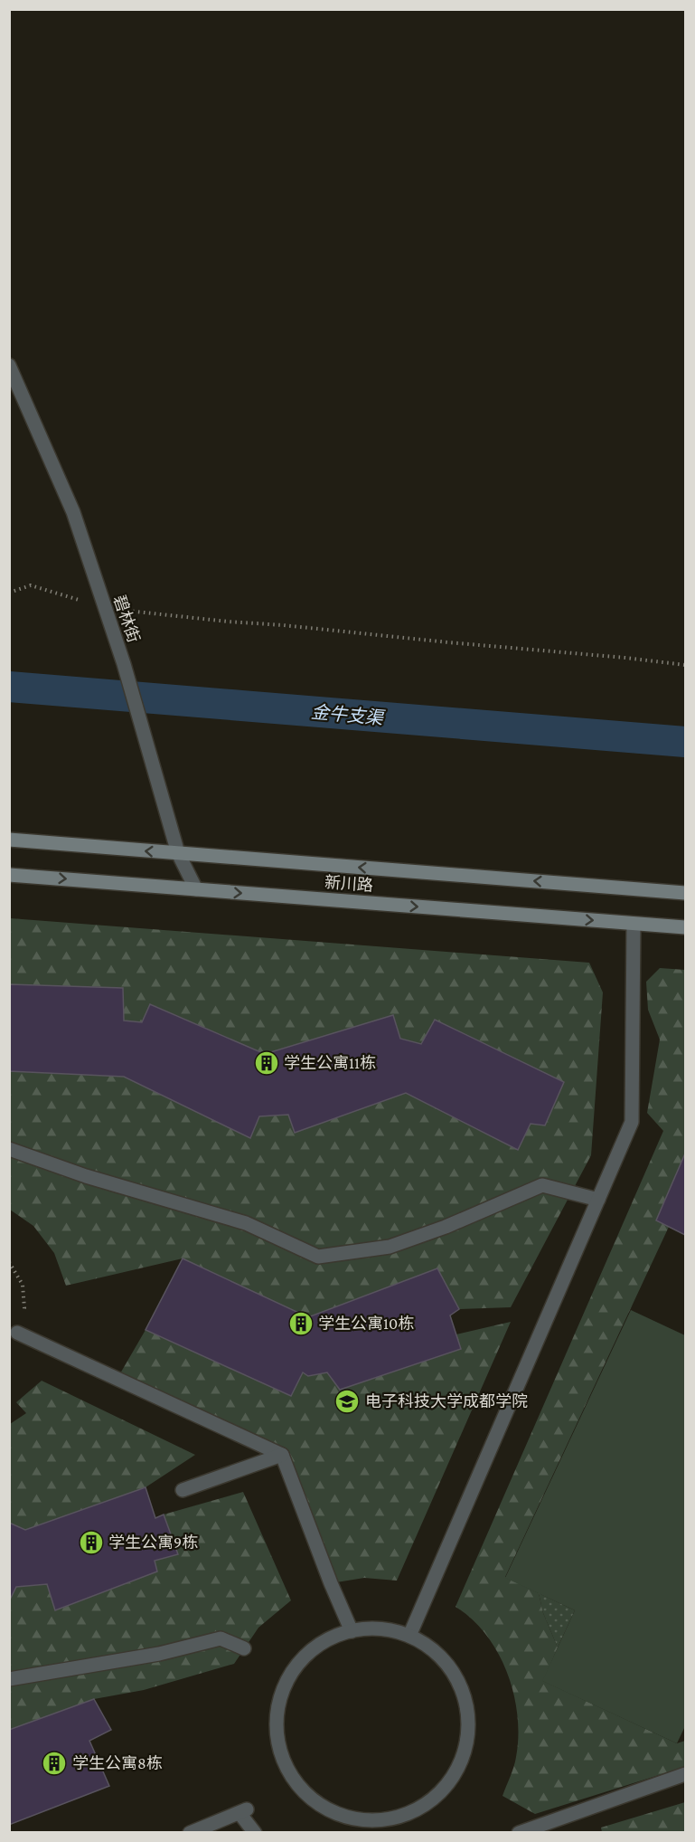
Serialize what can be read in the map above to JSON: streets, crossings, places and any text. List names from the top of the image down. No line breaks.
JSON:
{"streets":{"main road":["新川路"],"street":["碧林街"]},"crossings":[["碧林街","新川路"]],"water":["金牛支渠"],"places":{"building":["学生公寓11栋","学生公寓10栋","学生公寓9栋","学生公寓8栋"],"school or university":["电子科技大学成都学院"]}}
